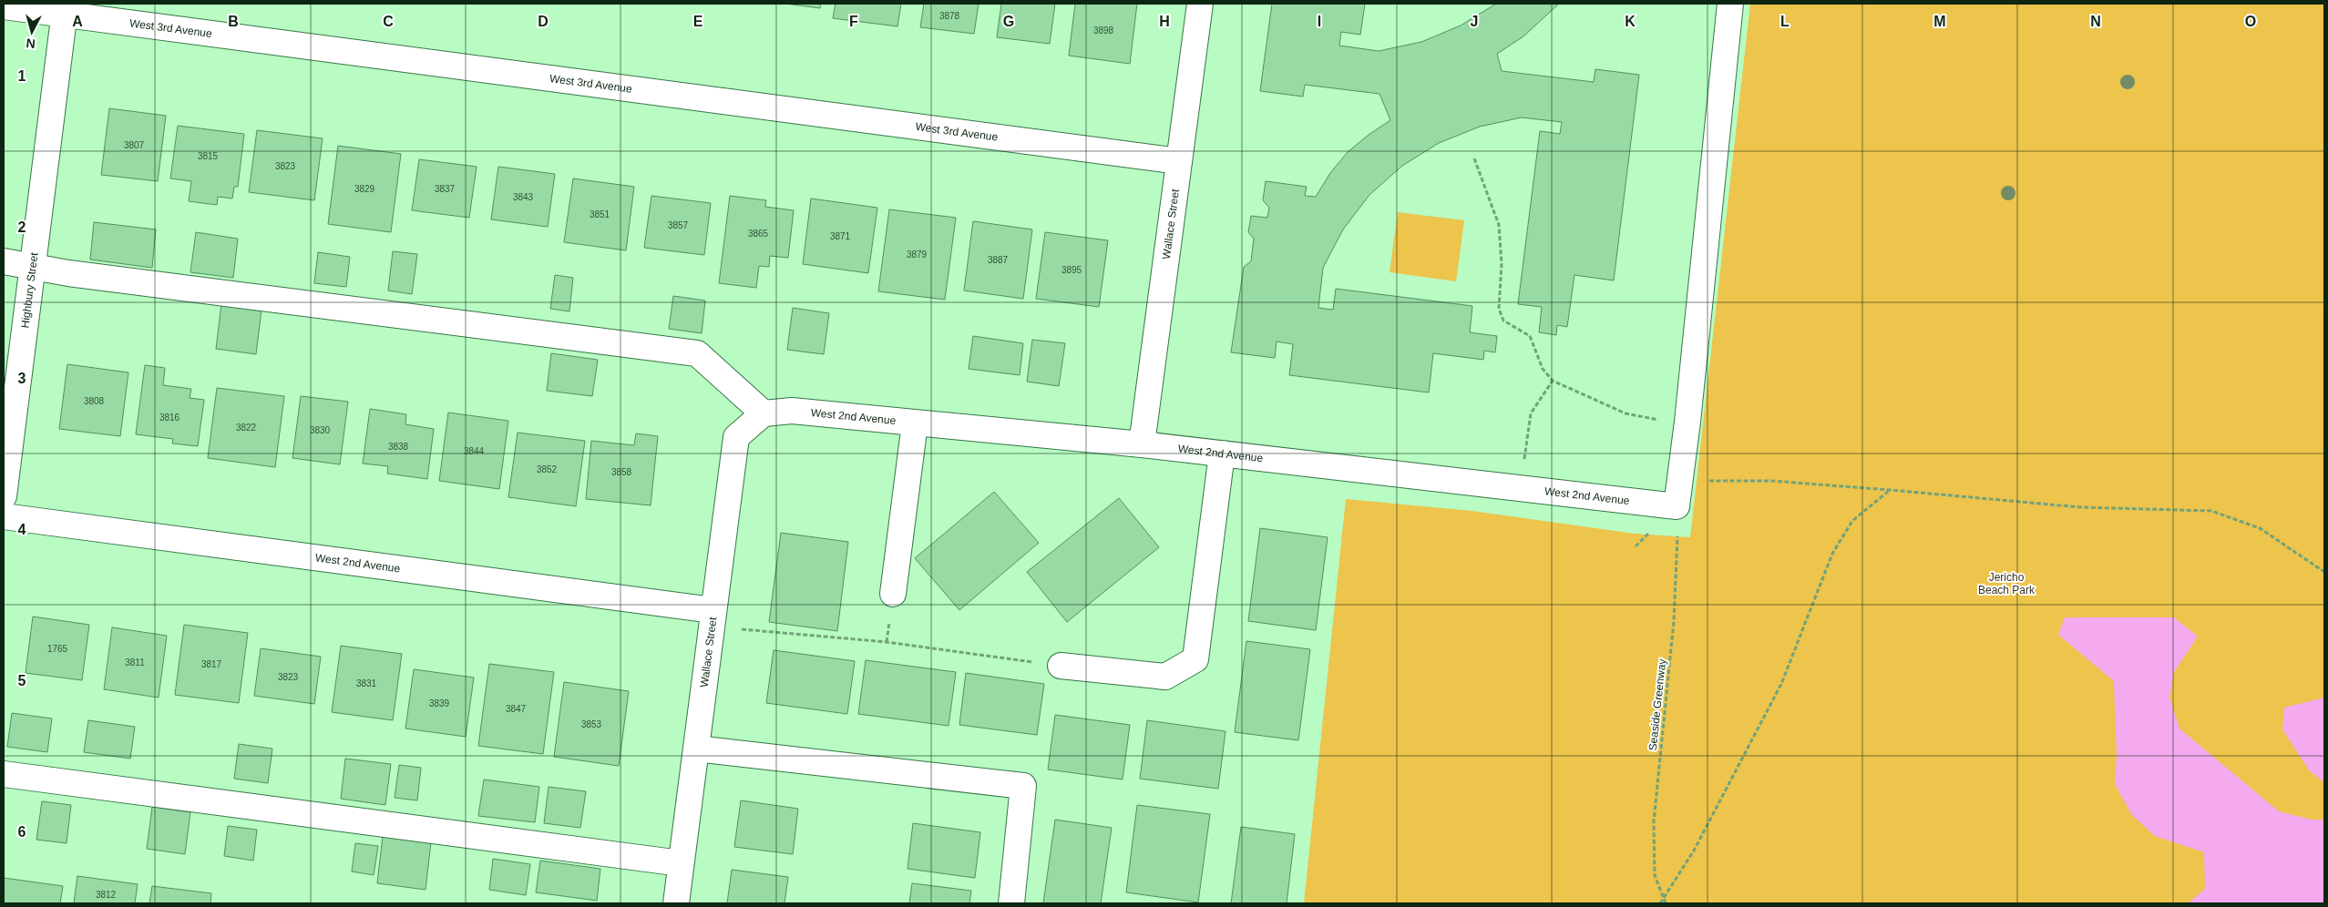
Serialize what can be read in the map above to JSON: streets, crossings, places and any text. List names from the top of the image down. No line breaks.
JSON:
{"streets":{"street":["West 3rd Avenue","Wallace Street","Highbury Street","West 2nd Avenue"],"path":["Seaside Greenway"]},"crossings":[["West 3rd Avenue","Wallace Street"],["West 3rd Avenue","Highbury Street"],["Wallace Street","West 2nd Avenue"],["West 2nd Avenue","Seaside Greenway"]],"parks":["Jericho Beach Park"],"house_numbers":["3878","3898","3807","3815","3823","3829","3837","3843","3851","3857","3865","3871","3879","3887","3895","3808","3816","3822","3830","3838","3844","3852","3858","1765","3811","3817","3823","3831","3839","3847","3853","3812"],"north":"bottom","grid":{"columns":["A","B","C","D","E","F","G","H","I","J","K","L","M","N","O"],"rows":["1","2","3","4","5","6"]}}
